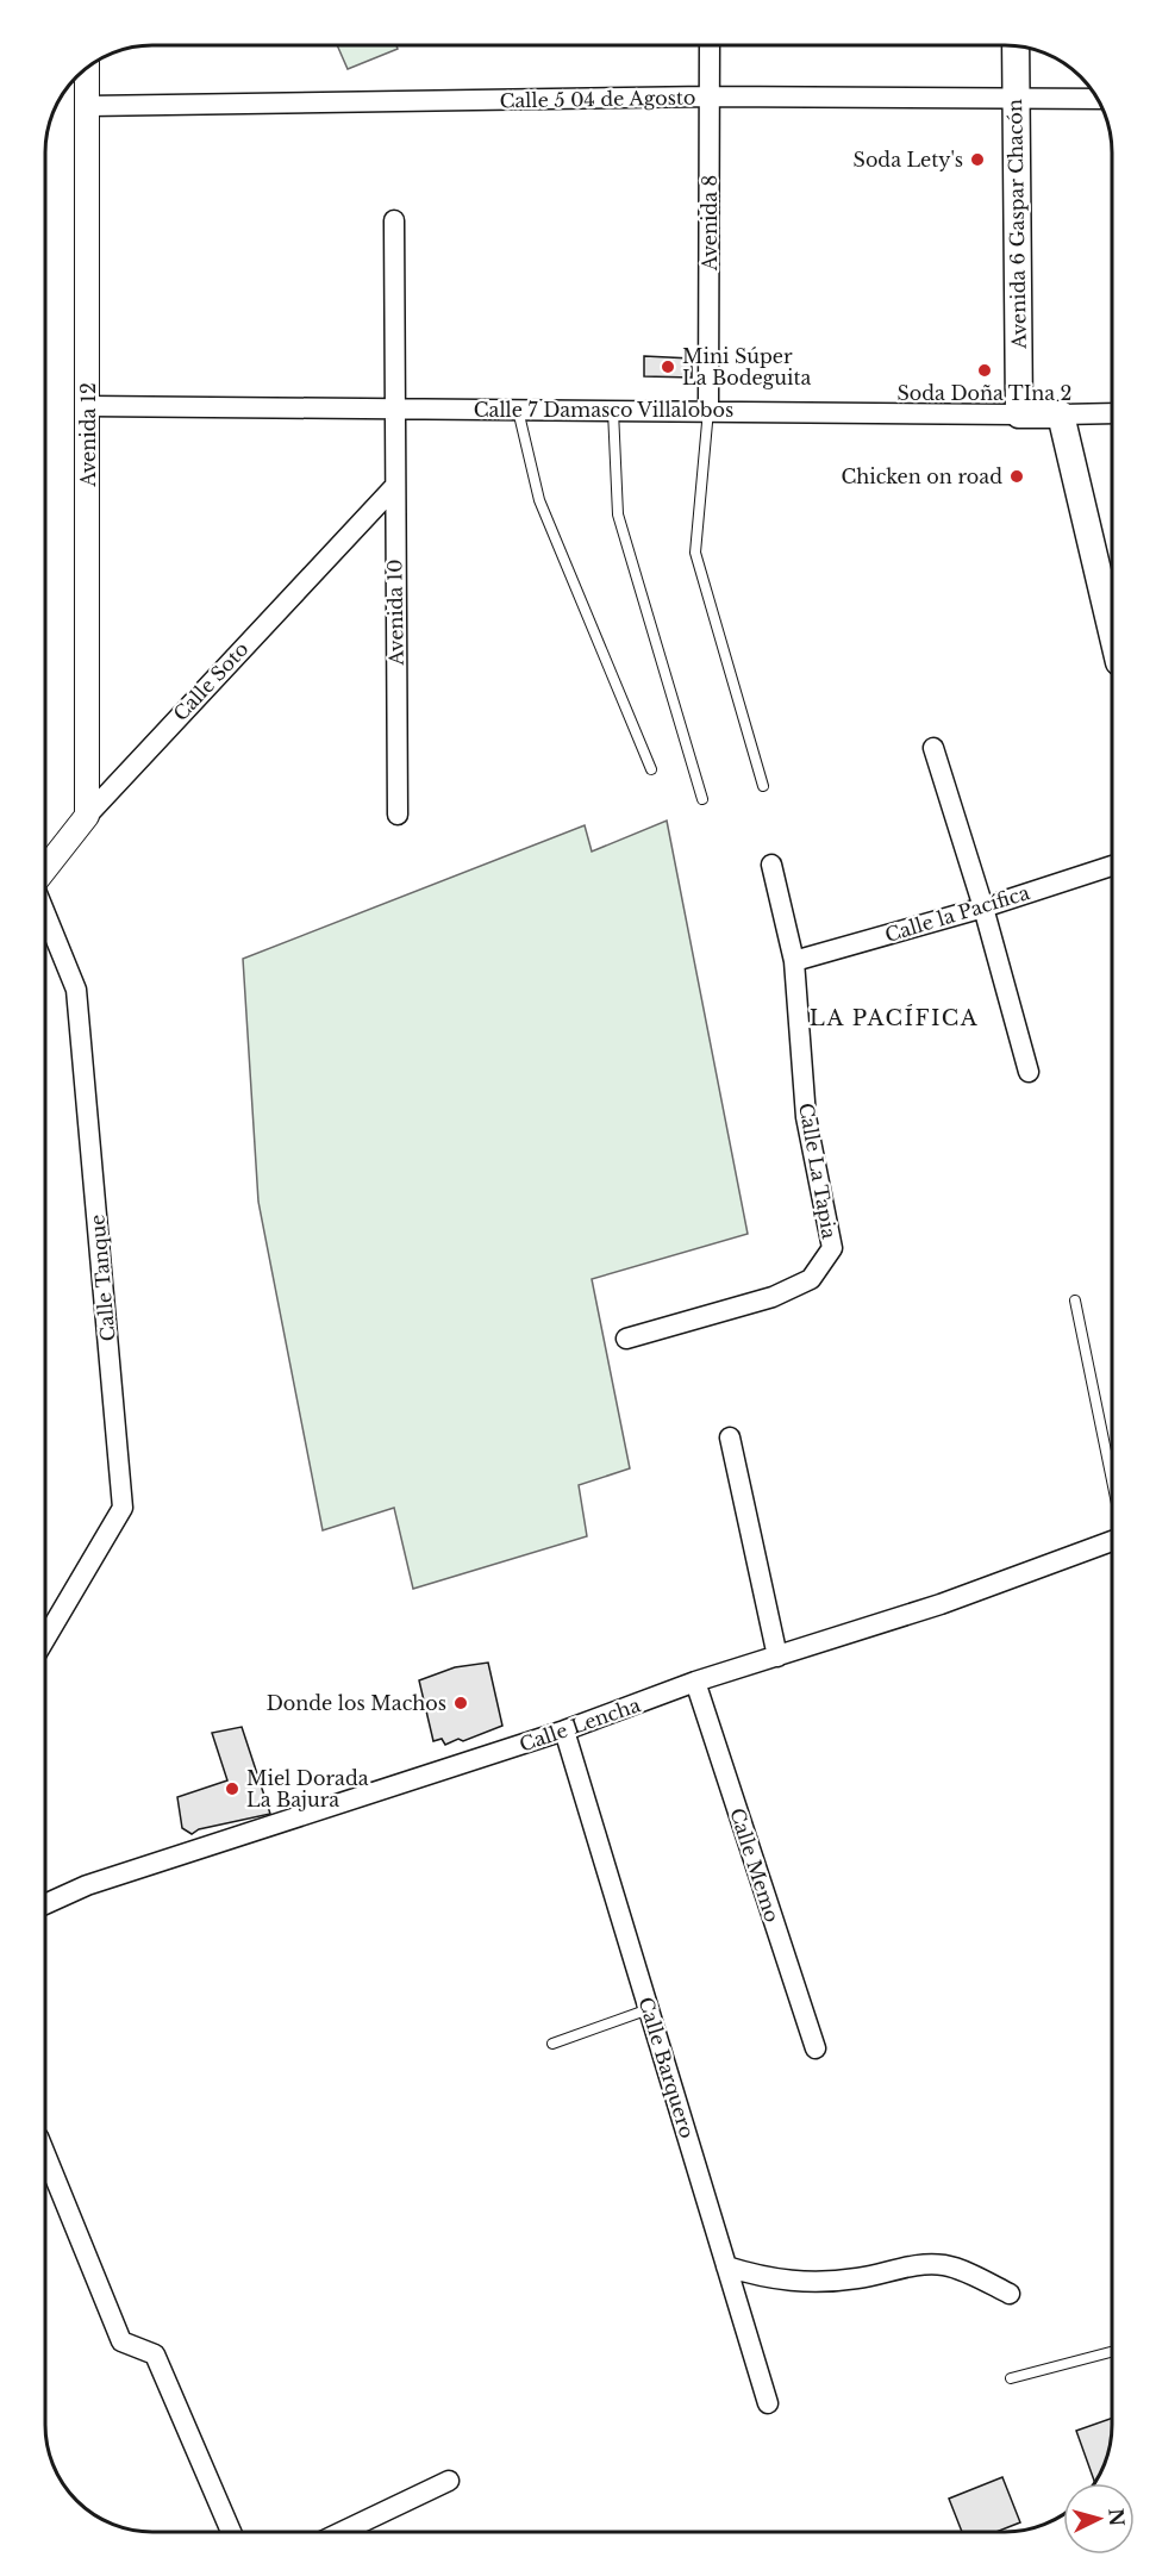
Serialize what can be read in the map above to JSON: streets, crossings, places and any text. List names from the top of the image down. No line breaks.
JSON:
{"streets":{"main road":["Avenida 6 Gaspar Chacón","Calle 7 Damasco Villalobos"],"street":["Calle 5 04 de Agosto","Avenida 8","Avenida 12","Avenida 10","Calle Soto","Calle la Pacífica","Calle La Tapia","Calle Tanque","Calle Lencha","Calle Memo","Calle Barquero"]},"crossings":[["Calle 5 04 de Agosto","Avenida 8"],["Calle 5 04 de Agosto","Avenida 6 Gaspar Chacón"],["Calle 5 04 de Agosto","Avenida 12"],["Avenida 8","Calle 7 Damasco Villalobos"],["Avenida 6 Gaspar Chacón","Calle 7 Damasco Villalobos"],["Calle 7 Damasco Villalobos","Avenida 12"],["Calle 7 Damasco Villalobos","Avenida 10"],["Avenida 12","Calle Soto"],["Avenida 10","Calle Soto"],["Calle la Pacífica","Calle La Tapia"],["Calle Lencha","Calle Memo"],["Calle Lencha","Calle Barquero"]],"districts":["LA PACÍFICA"],"places":["Soda Lety's","Mini Súper La Bodeguita","Soda Doña TIna 2","Chicken on road","Donde los Machos","Miel Dorada La Bajura"],"north":"right"}
